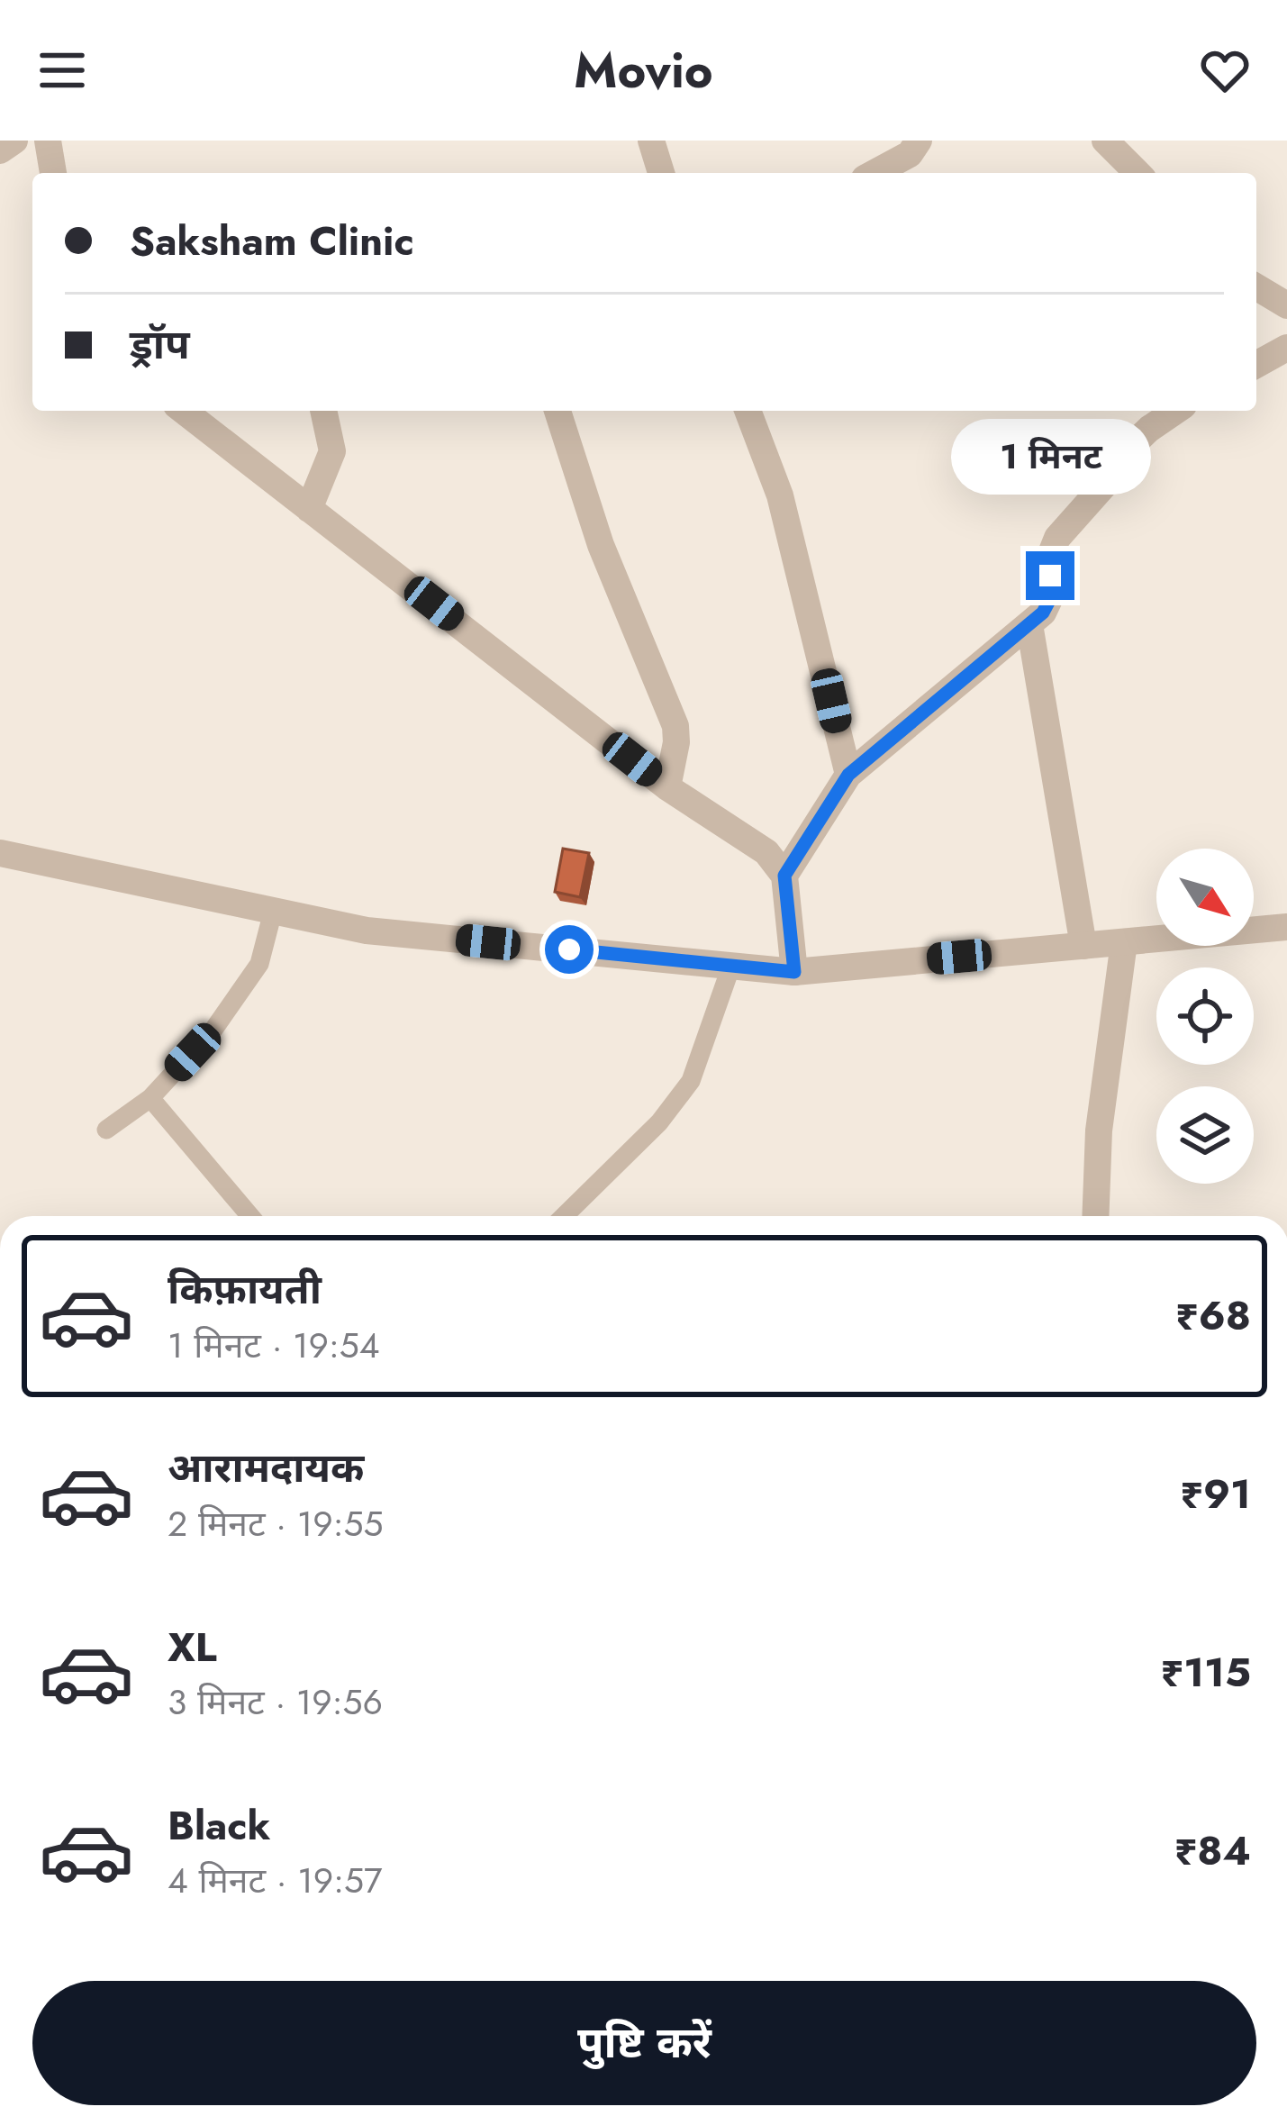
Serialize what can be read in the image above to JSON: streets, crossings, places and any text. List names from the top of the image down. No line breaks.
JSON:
{"north":"bottom right","page":{"header":"Movio","banner":["Saksham Clinic","ड्रॉप"],"bubble":"1 मिनट","list":[{"name":"किफ़ायती","note":"1 मिनट · 19:54","value":"₹68"},{"name":"आरामदायक","note":"2 मिनट · 19:55","value":"₹91"},{"name":"XL","note":"3 मिनट · 19:56","value":"₹115"},{"name":"Black","note":"4 मिनट · 19:57","value":"₹84"}],"buttons":"पुष्टि करें"}}
